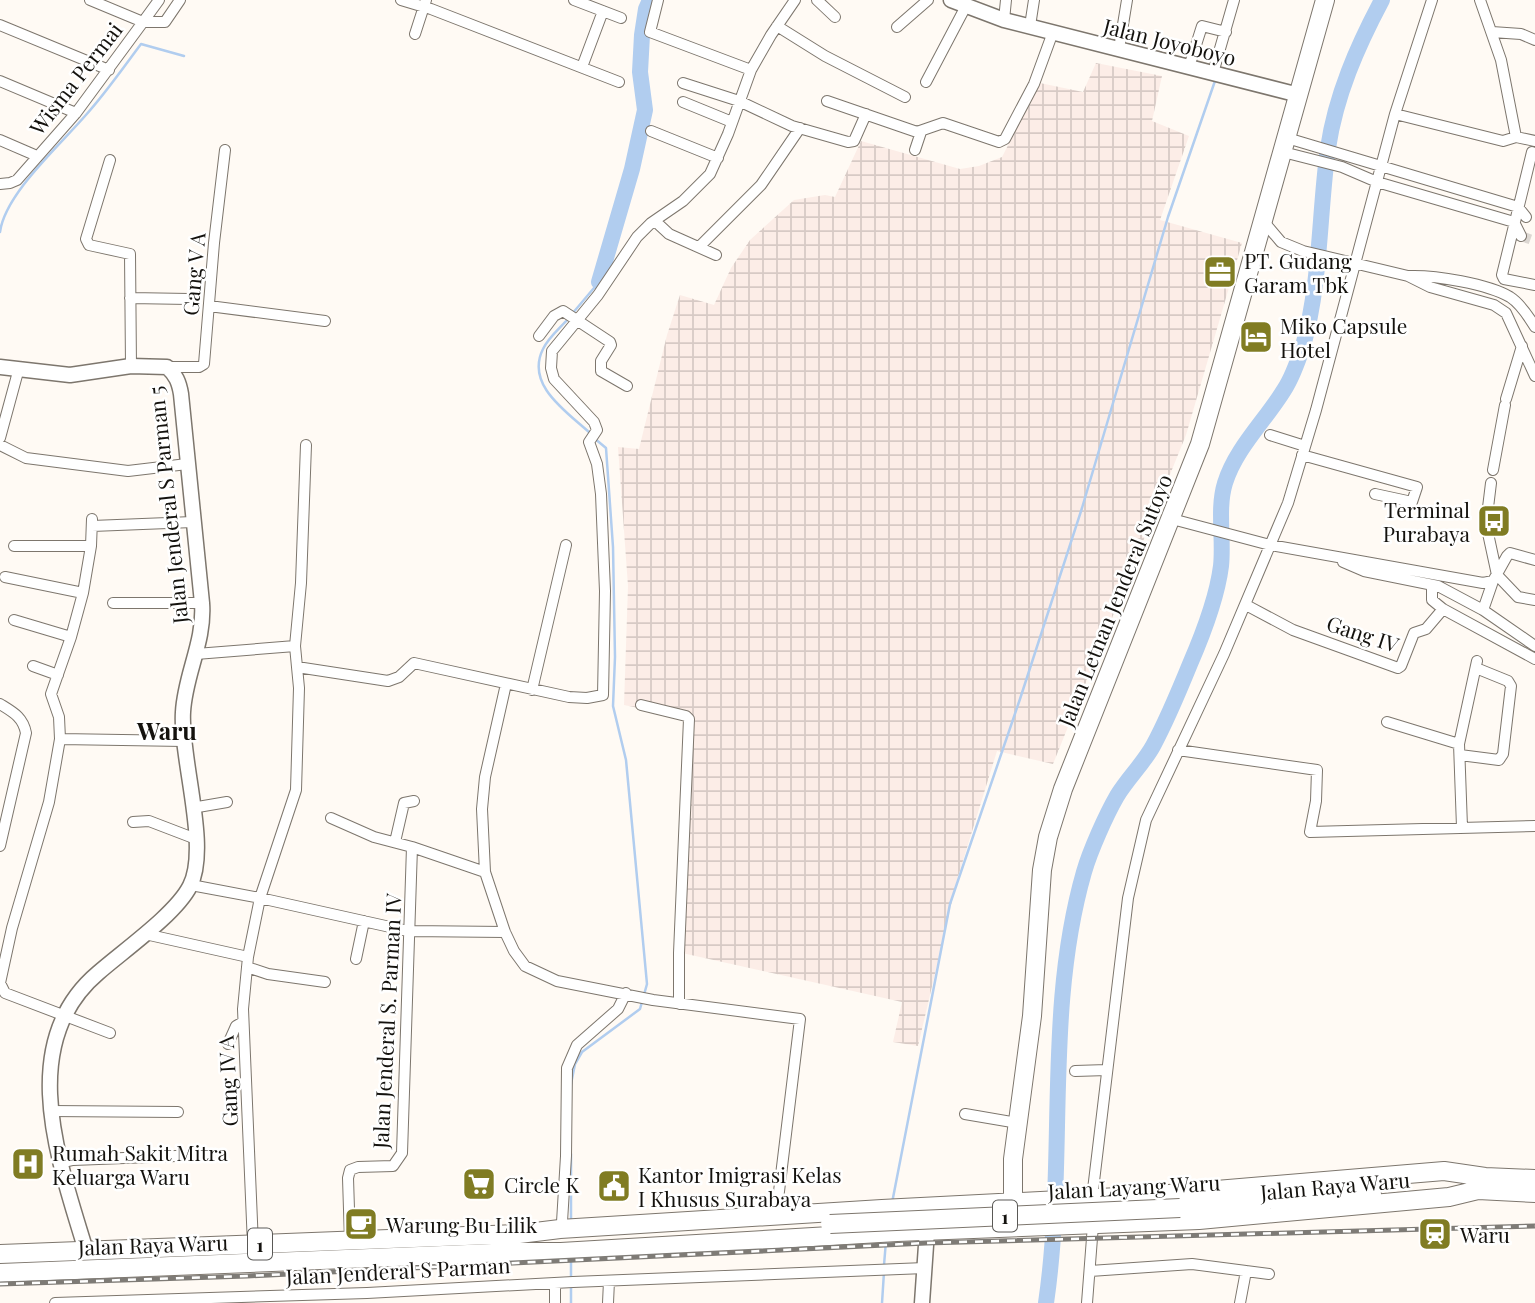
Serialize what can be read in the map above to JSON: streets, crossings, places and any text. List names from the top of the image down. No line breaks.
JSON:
{"streets":{"highway":["Jalan Letnan Jenderal Sutoyo","Jalan Raya Waru","Jalan Layang Waru","1"],"street":["Jalan Joyoboyo","Wisma Permai","Gang V A","Jalan Jenderal S Parman 5","Gang IV","Jalan Jenderal S. Parman IV","Gang IV A","Jalan Jenderal S Parman"]},"crossings":[["Jalan Joyoboyo","Jalan Letnan Jenderal Sutoyo"],["Gang V A","Jalan Jenderal S Parman 5"],["Jalan Letnan Jenderal Sutoyo","Jalan Raya Waru"],["Jalan Jenderal S. Parman IV","1"],["Gang IV A","1"],["Jalan Raya Waru","Jalan Layang Waru"],["Jalan Raya Waru","1"],["Jalan Layang Waru","1"]],"districts":["Waru"],"places":{"office":["PT. Gudang Garam Tbk"],"hotel":["Miko Capsule Hotel"],"bus stop":["Terminal Purabaya"],"hospital":["Rumah Sakit Mitra Keluarga Waru"],"supermarket":["Circle K"],"public building":["Kantor Imigrasi Kelas I Khusus Surabaya"],"cafe":["Warung Bu Lilik"],"station":["Waru"]}}
